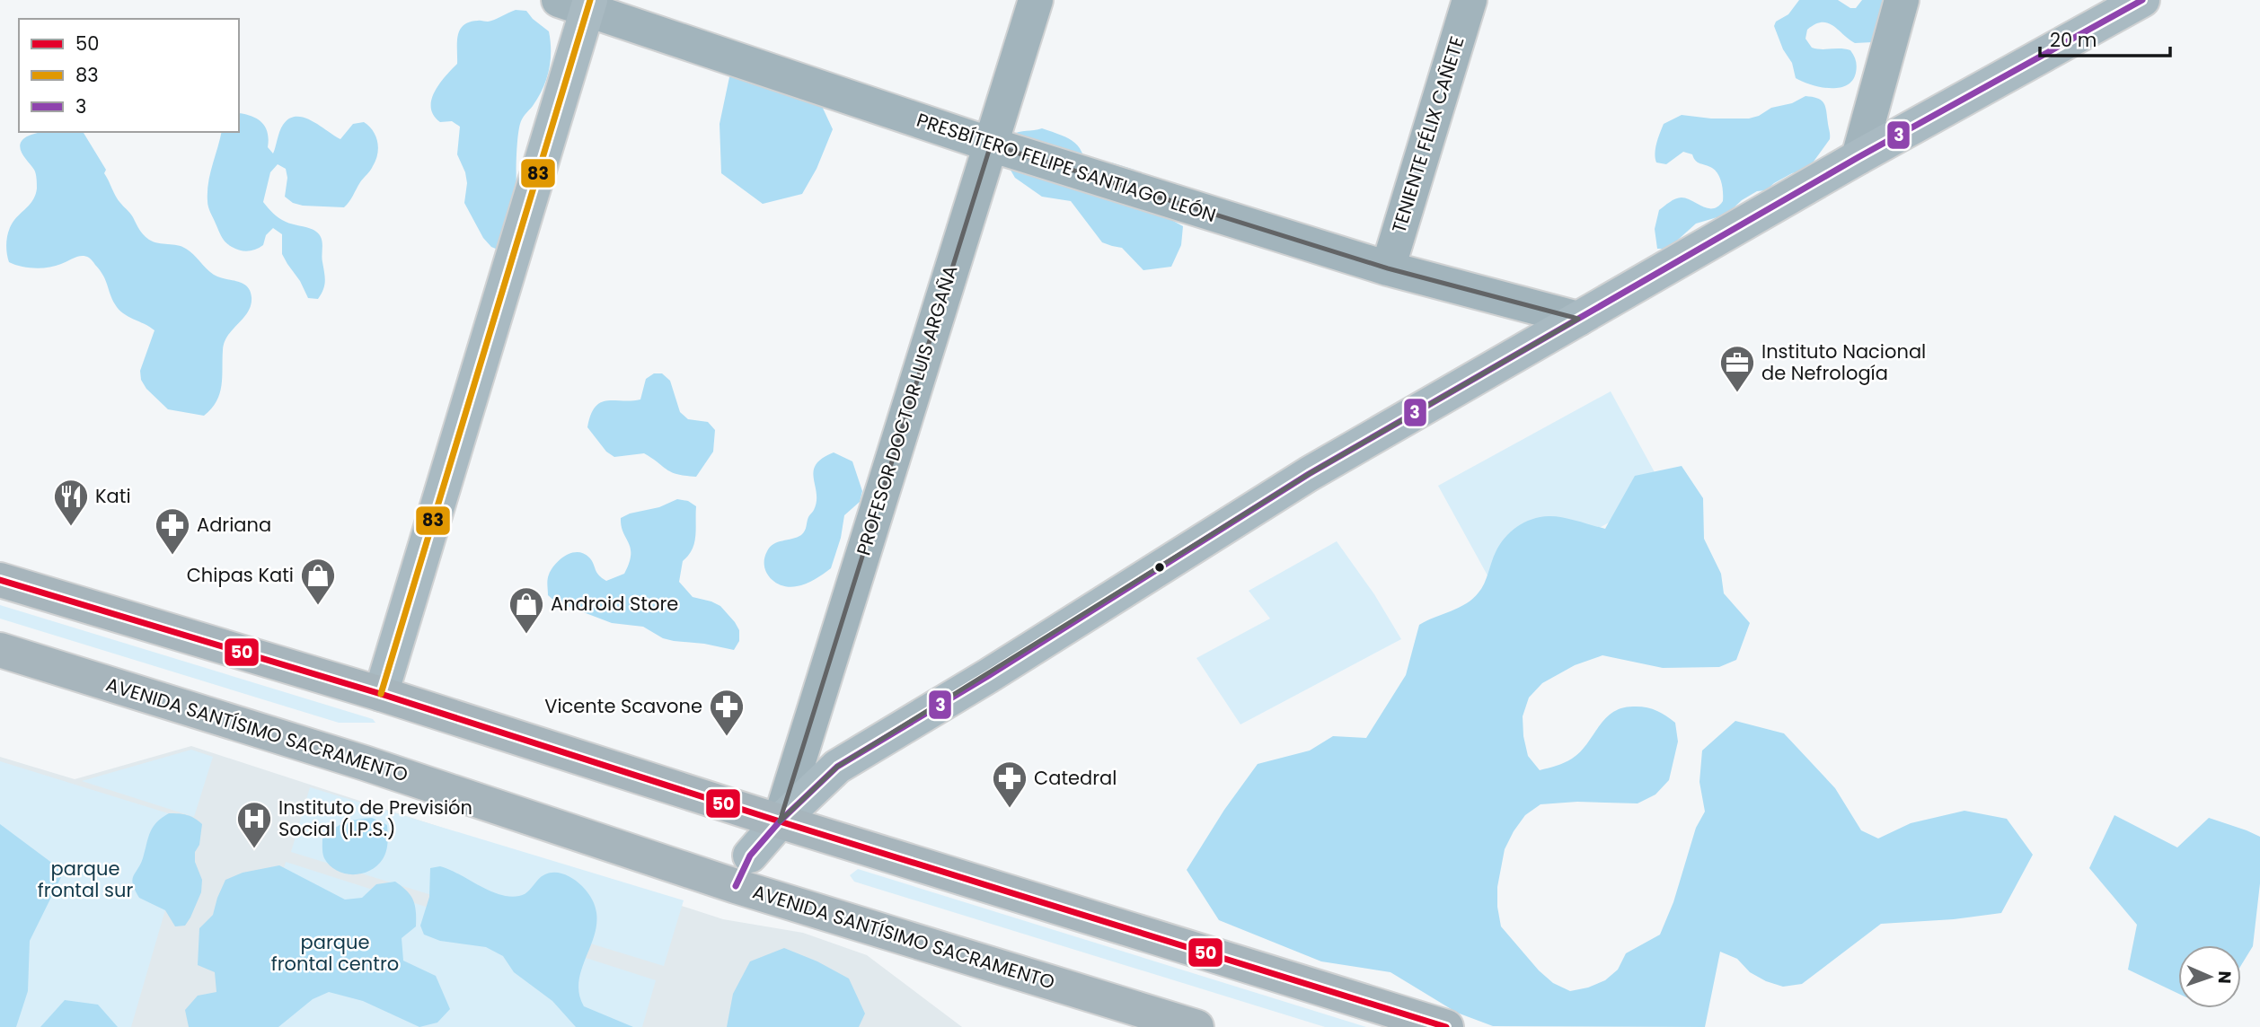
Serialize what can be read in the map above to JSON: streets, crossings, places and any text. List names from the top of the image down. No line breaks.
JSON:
{"streets":{"main road":["AVENIDA SANTÍSIMO SACRAMENTO"],"street":["TENIENTE FÉLIX CAÑETE","PRESBÍTERO FELIPE SANTIAGO LEÓN","PROFESOR DOCTOR LUIS ARGAÑA"]},"crossings":[["TENIENTE FÉLIX CAÑETE","PRESBÍTERO FELIPE SANTIAGO LEÓN"],["PRESBÍTERO FELIPE SANTIAGO LEÓN","PROFESOR DOCTOR LUIS ARGAÑA"]],"parks":["parque frontal sur","parque frontal centro"],"places":{"office":["Instituto Nacional de Nefrología"],"restaurant":["Kati"],"pharmacy":["Adriana","Vicente Scavone","Catedral"],"shop":["Chipas Kati","Android Store"],"hospital":["Instituto de Previsión Social (I.P.S.)"]},"lines":["transit line 83","transit line 3","transit line 50"],"legend":["50","83","3"],"scale_bar":"20 m","north":"right"}
